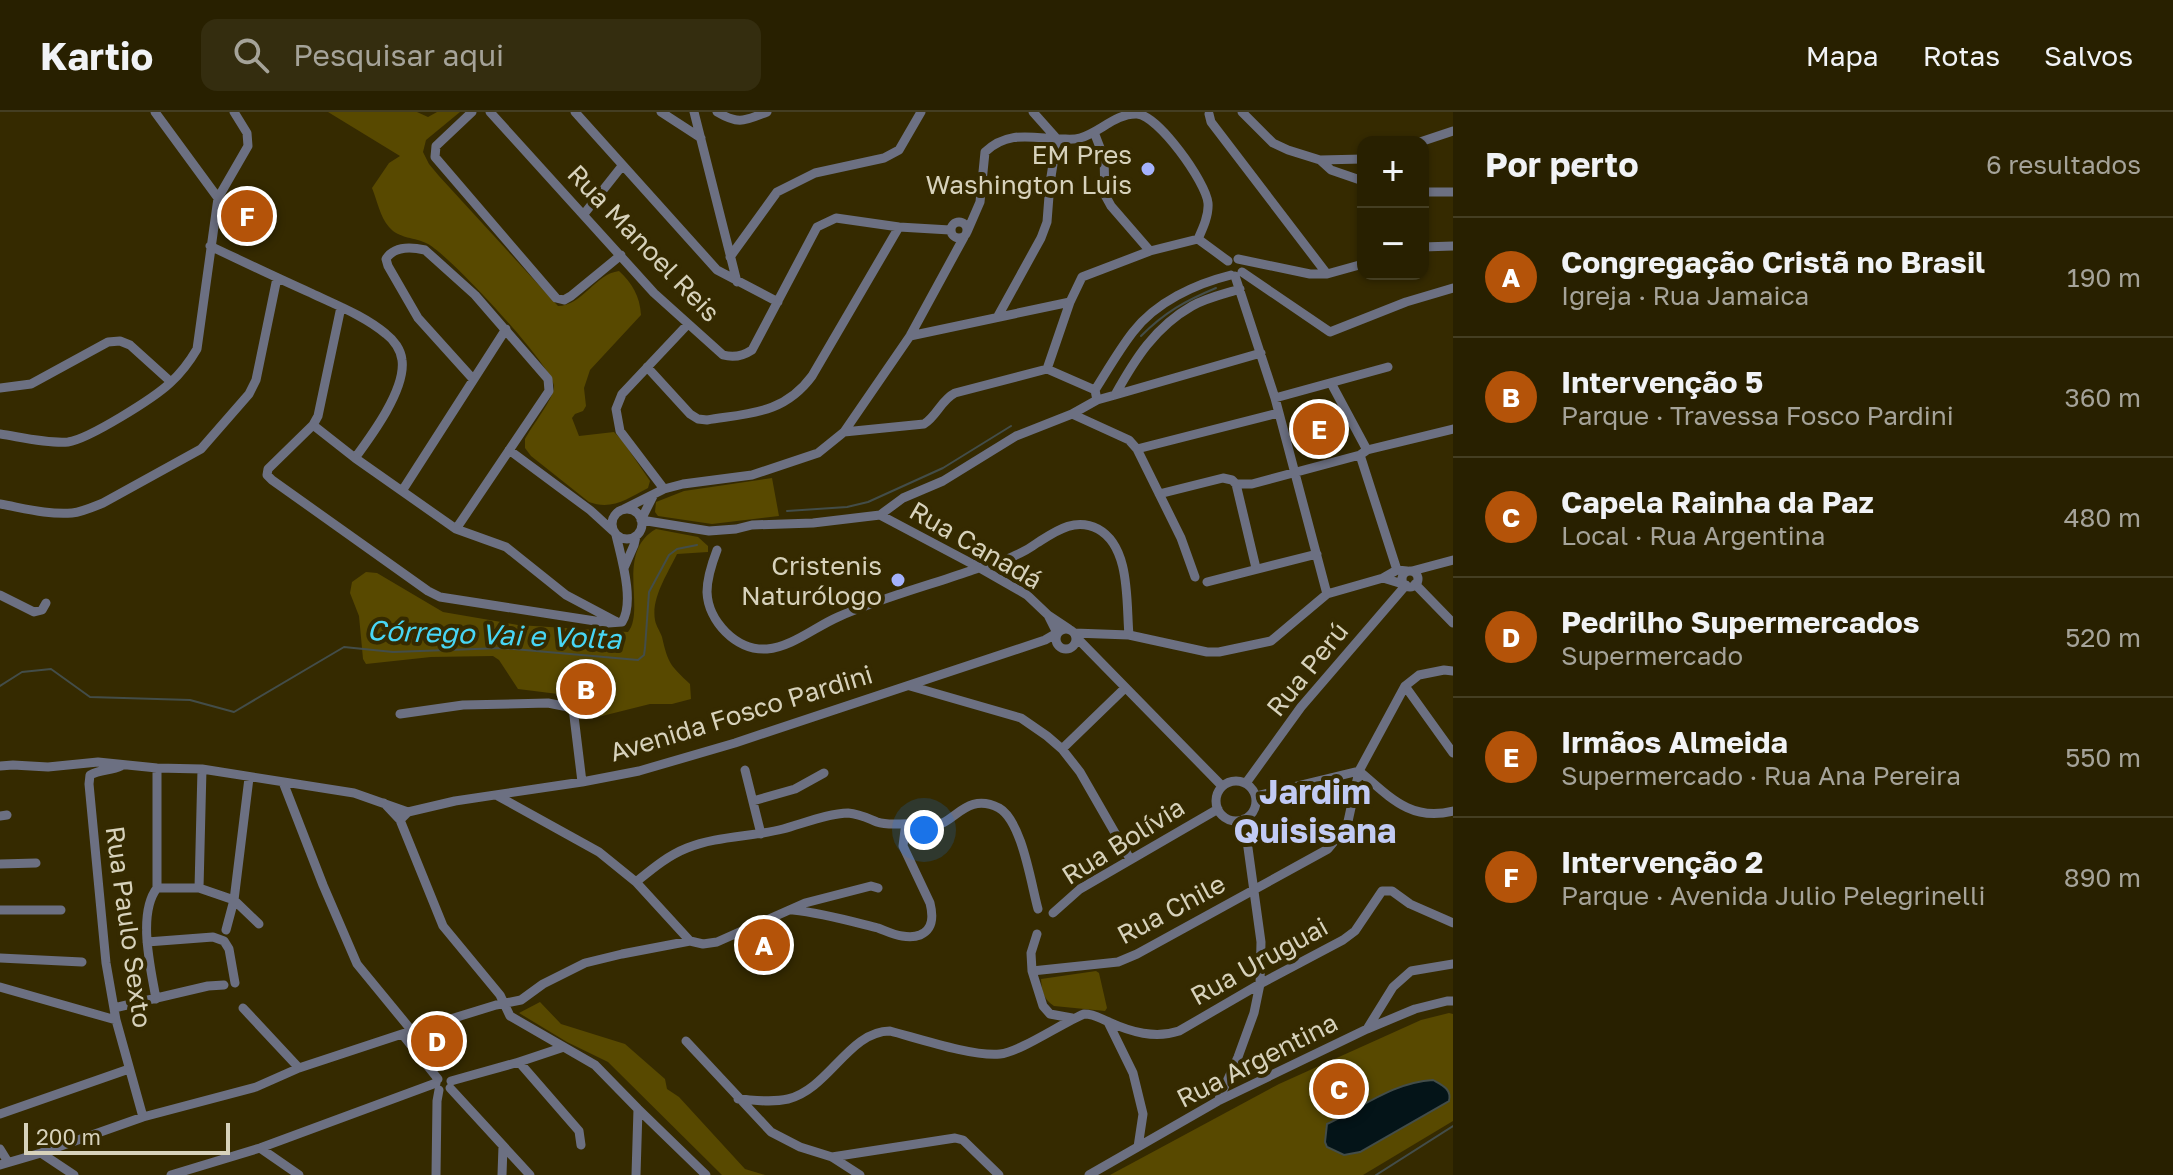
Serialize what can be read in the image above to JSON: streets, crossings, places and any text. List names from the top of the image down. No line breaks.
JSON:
{"streets":{"street":["Rua Manoel Reis","Rua Canadá","Rua Perú","Avenida Fosco Pardini","Rua Bolívia","Rua Chile","Rua Paulo Sexto","Rua Uruguai","Rua Argentina"]},"crossings":[["Rua Canadá","Avenida Fosco Pardini"],["Rua Perú","Rua Bolívia"]],"districts":["Jardim Quisisana"],"water":["Córrego Vai e Volta"],"places":["EM Pres Washington Luis","Cristenis Naturólogo"],"scale_bar":"200 m","page":{"header":"Kartio","search":"Pesquisar aqui","nav":["Mapa","Rotas","Salvos"],"heading":["Por perto","6 resultados"],"map_buttons":["+","−"],"pins":["F","E","B","A","D","C"],"list":[{"mark":"A","name":"Congregação Cristã no Brasil","note":"Igreja · Rua Jamaica","value":"190 m"},{"mark":"B","name":"Intervenção 5","note":"Parque · Travessa Fosco Pardini","value":"360 m"},{"mark":"C","name":"Capela Rainha da Paz","note":"Local · Rua Argentina","value":"480 m"},{"mark":"D","name":"Pedrilho Supermercados","note":"Supermercado","value":"520 m"},{"mark":"E","name":"Irmãos Almeida","note":"Supermercado · Rua Ana Pereira","value":"550 m"},{"mark":"F","name":"Intervenção 2","note":"Parque · Avenida Julio Pelegrinelli","value":"890 m"}],"scale":"200 m"}}
